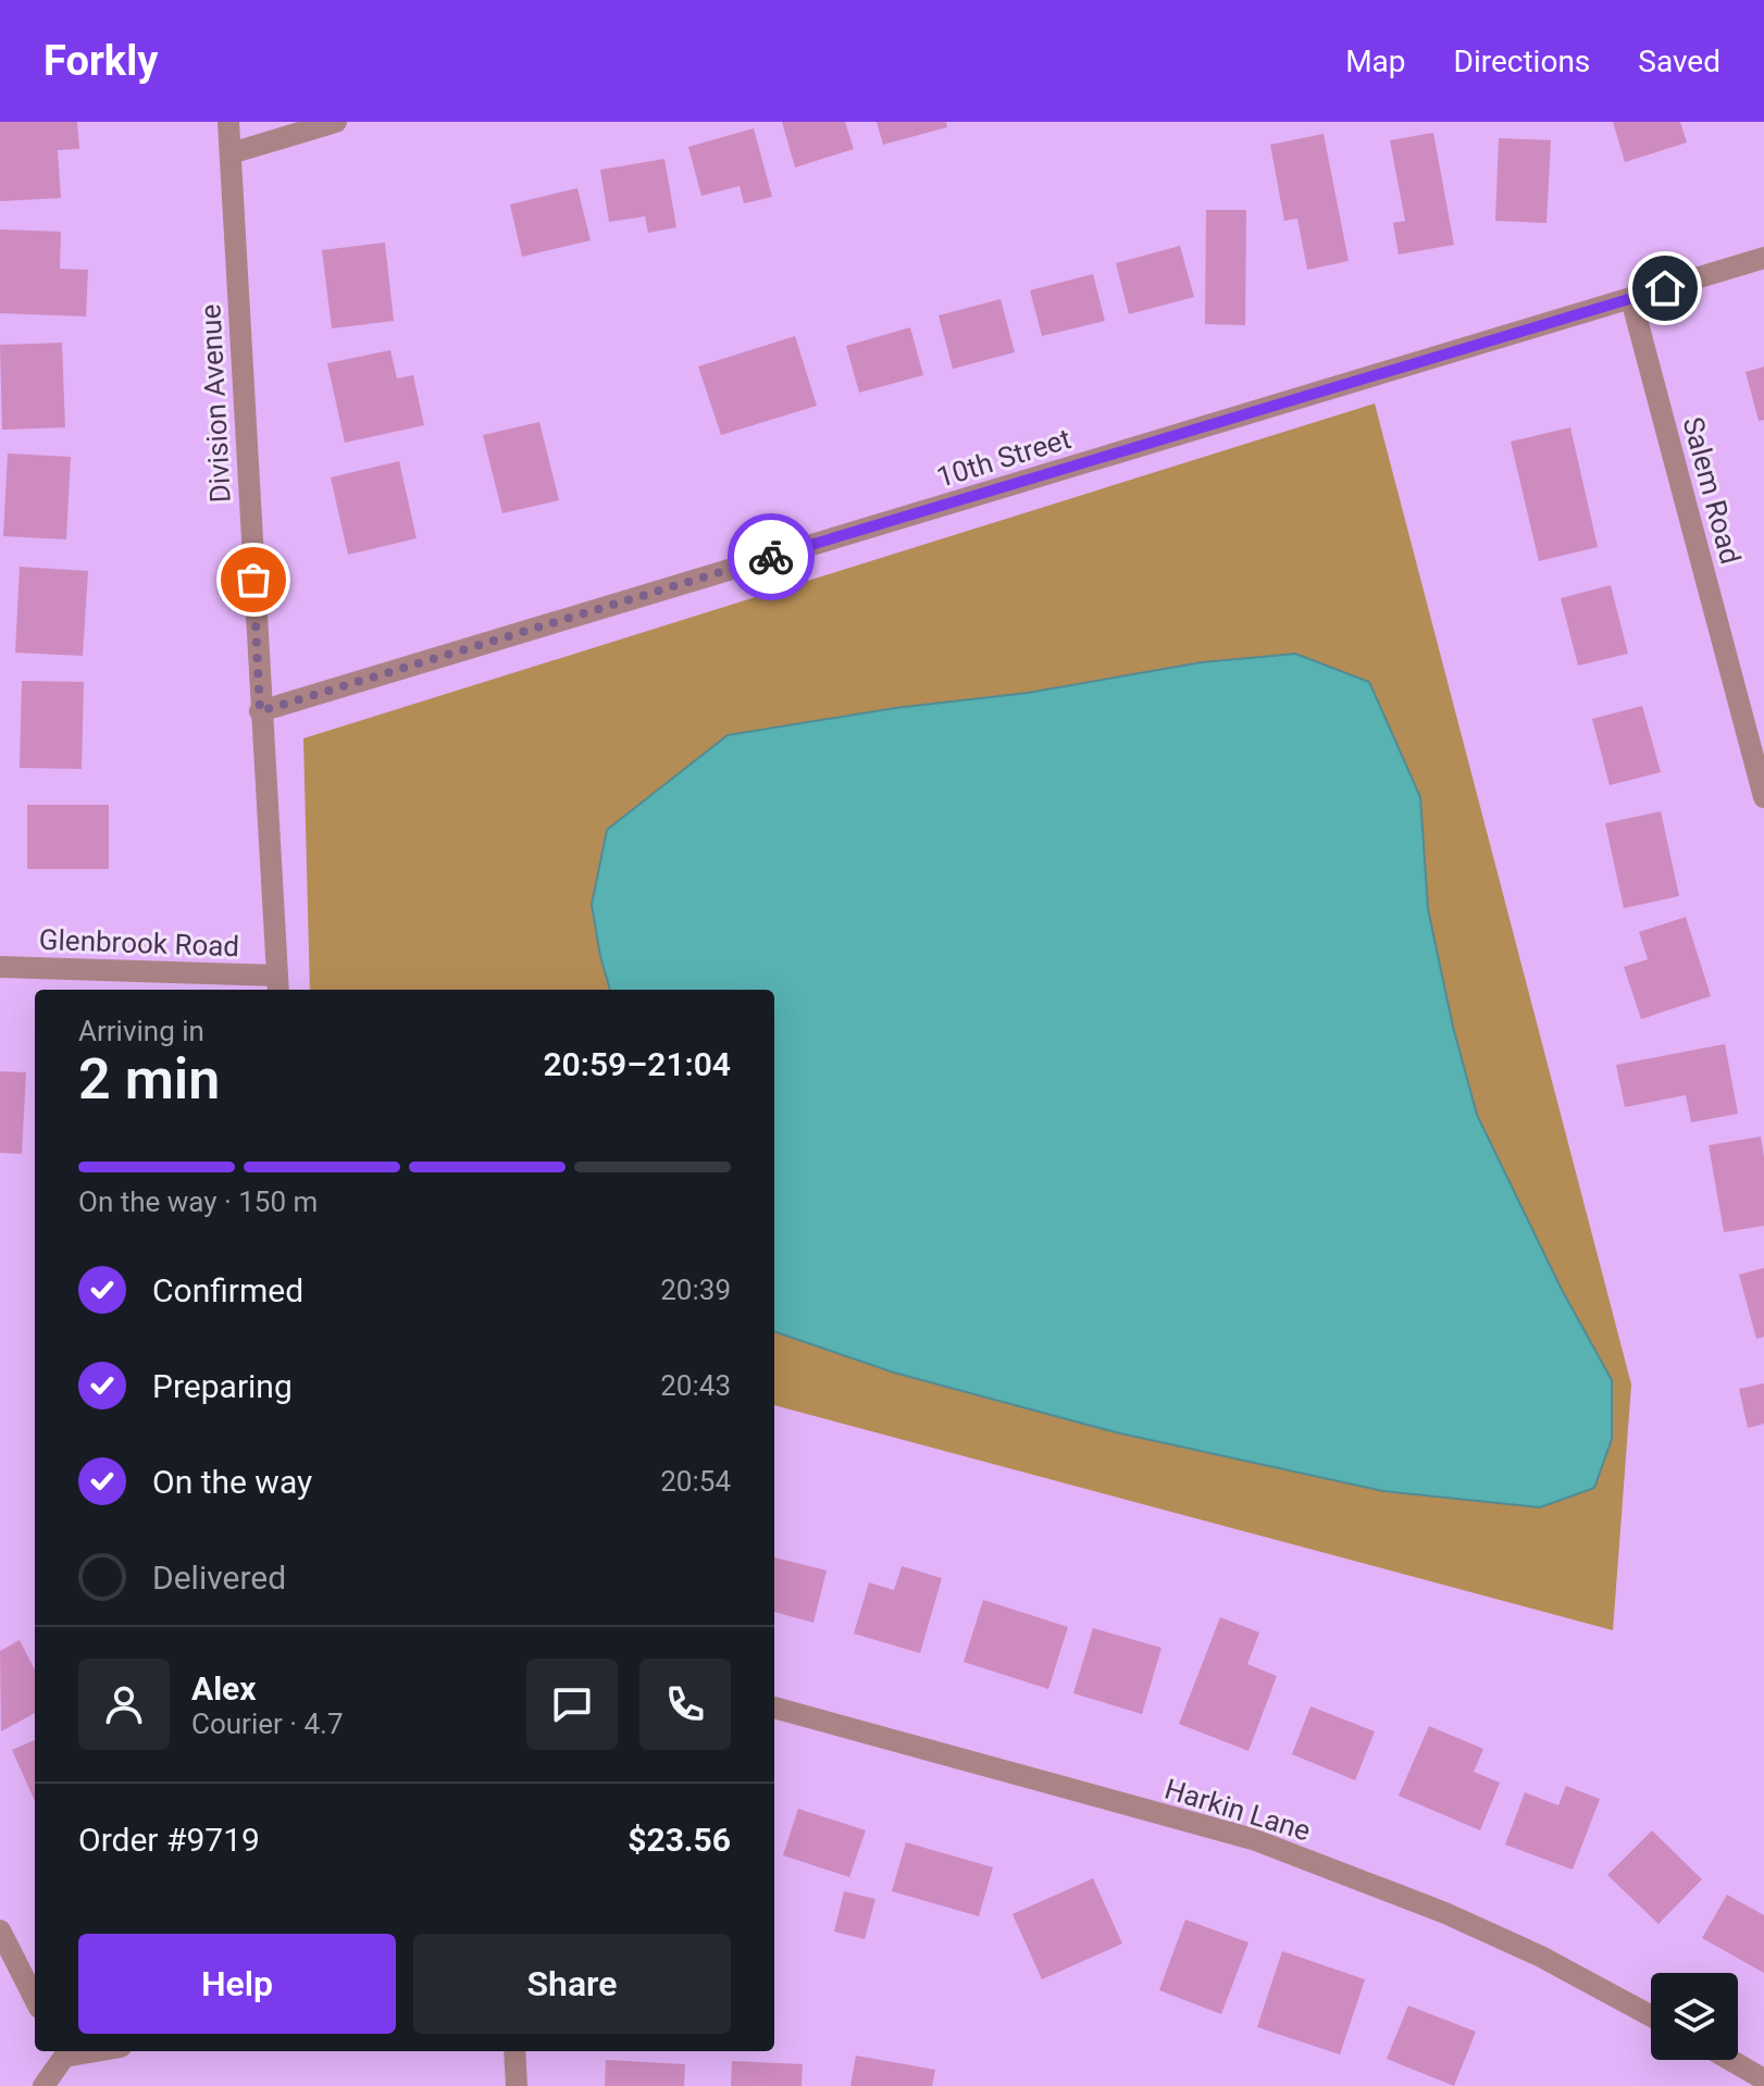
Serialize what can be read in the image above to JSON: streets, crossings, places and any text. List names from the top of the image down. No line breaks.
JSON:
{"streets":{"street":["Division Avenue","10th Street","Salem Road","Glenbrook Road","Harkin Lane"]},"crossings":[["Division Avenue","10th Street"],["Division Avenue","Glenbrook Road"],["10th Street","Salem Road"]],"page":{"header":"Forkly","nav":["Map","Directions","Saved"],"heading":["2 min","Arriving in","20:59–21:04"],"panel":["Alex","Courier · 4.7","Order #9719","$23.56"],"bar":"On the way · 150 m","list":[["Confirmed","20:39"],["Preparing","20:43"],["On the way","20:54"],"Delivered"],"buttons":["Help","Share"]}}
